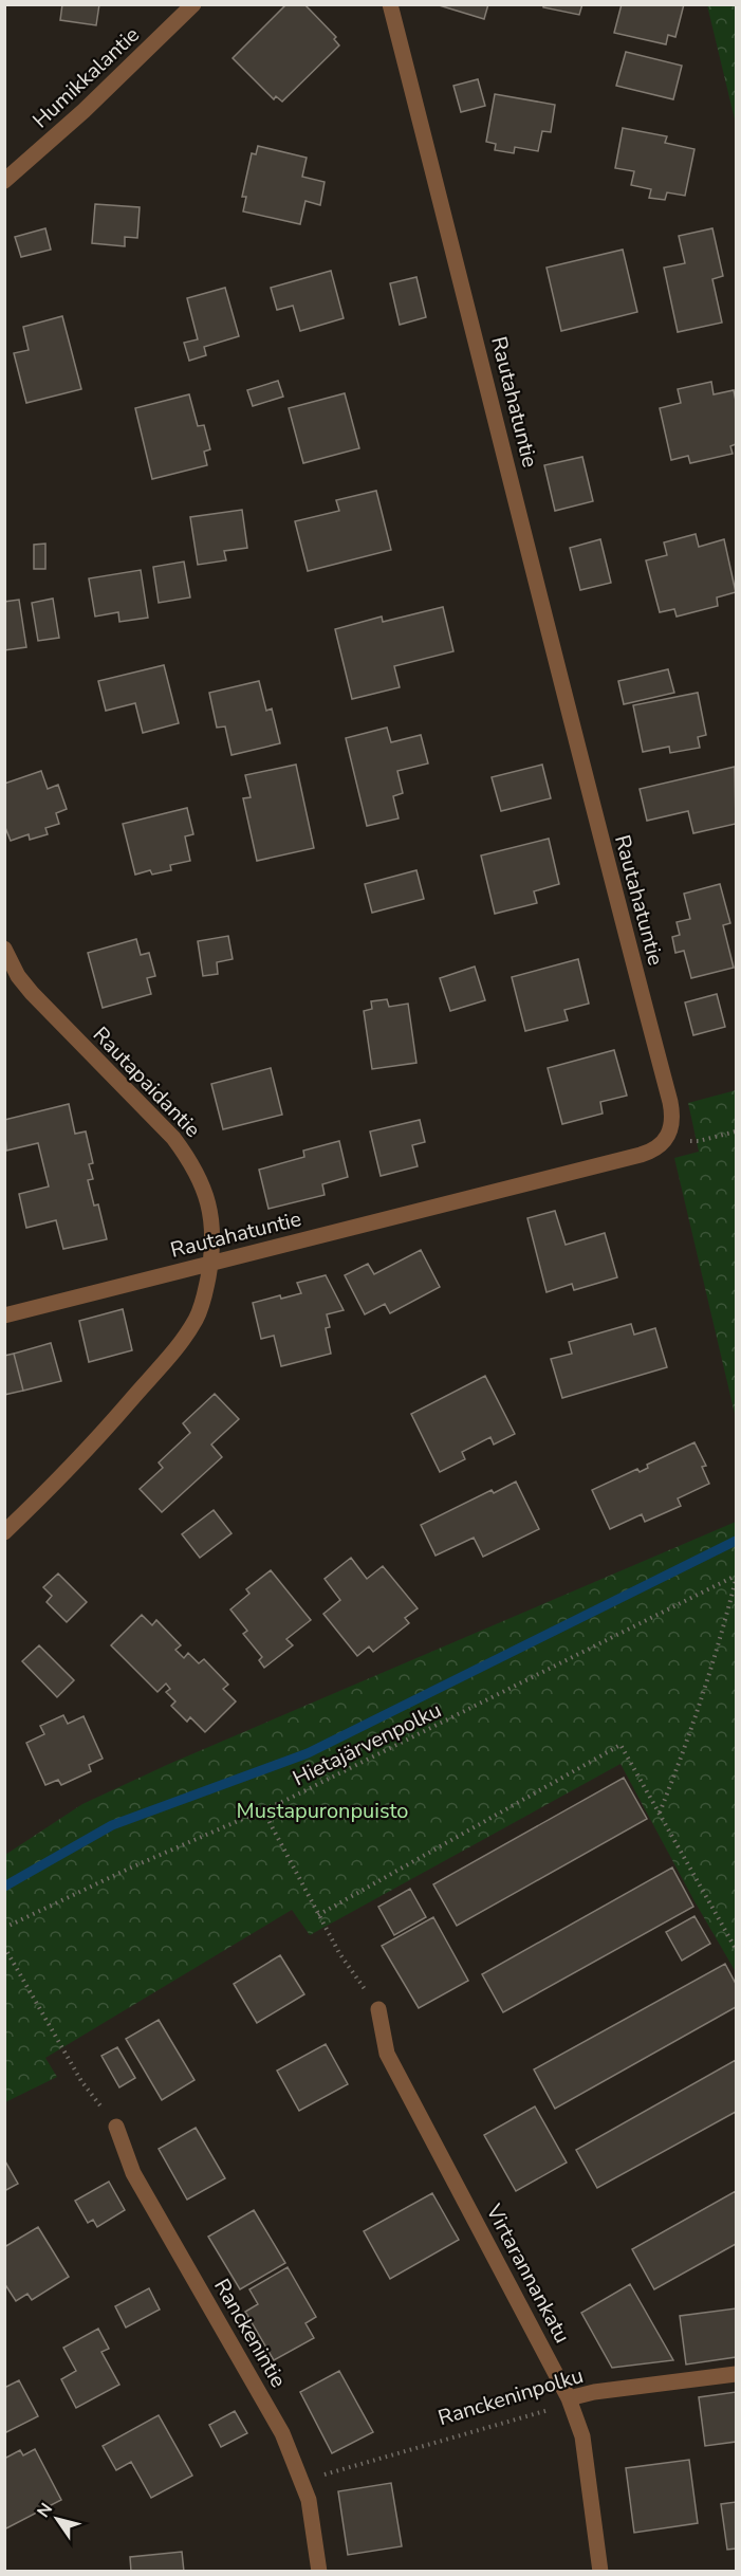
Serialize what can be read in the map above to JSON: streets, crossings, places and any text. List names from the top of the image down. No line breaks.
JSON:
{"streets":{"street":["Humikkalantie","Rautahatuntie","Rautapaidantie","Virtarannankatu","Ranckenintie","Ranckeninpolku"],"path":["Hietajärvenpolku"]},"crossings":[["Rautahatuntie","Rautapaidantie"],["Virtarannankatu","Ranckeninpolku"],["Ranckenintie","Ranckeninpolku"]],"parks":["Mustapuronpuisto"],"north":"top left"}
